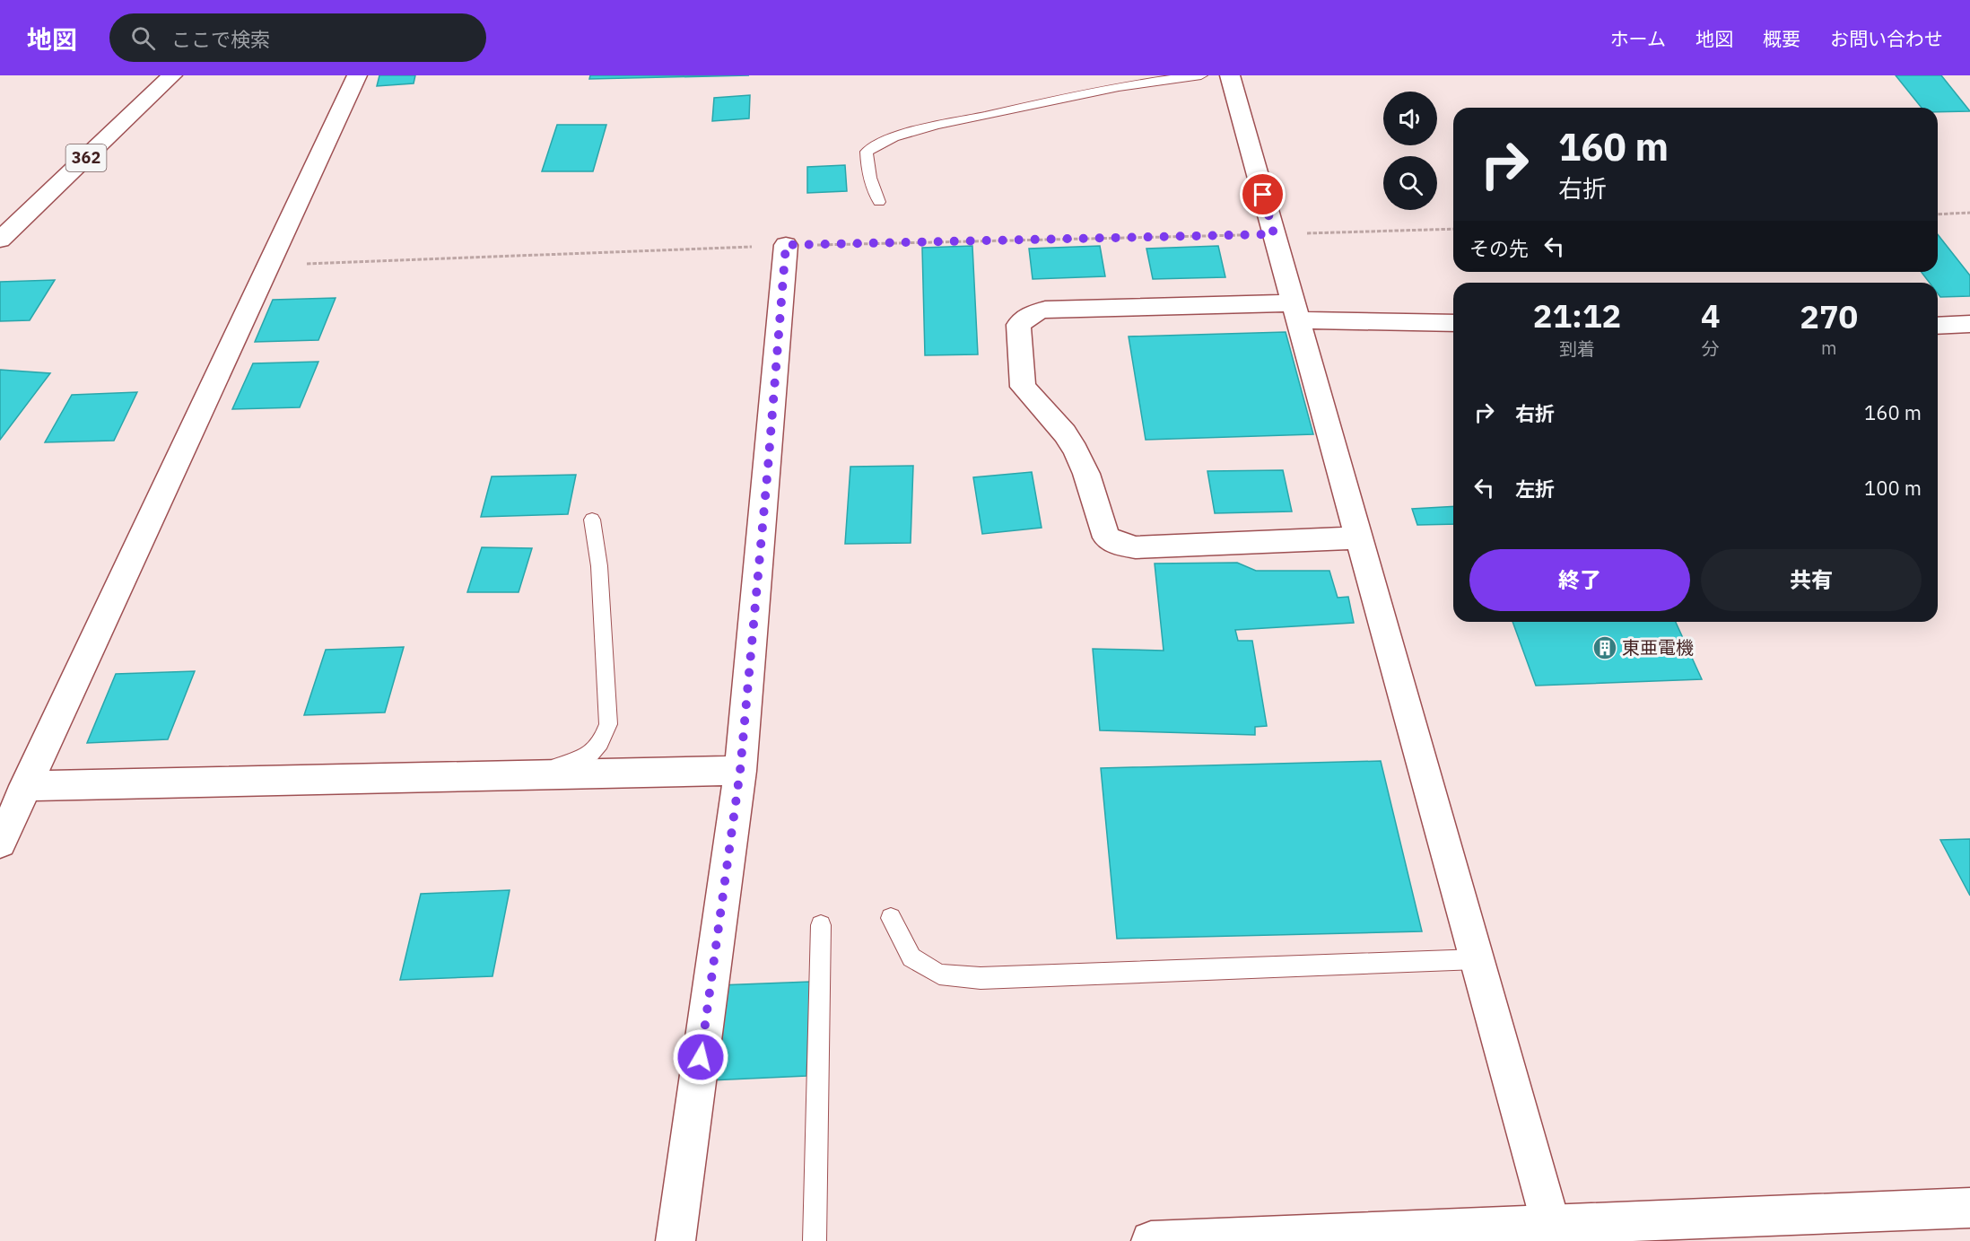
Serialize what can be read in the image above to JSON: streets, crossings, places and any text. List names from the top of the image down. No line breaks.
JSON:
{"streets":{"main road":["362"]},"places":{"building":["東亜電機"]},"page":{"header":"地図","search":"ここで検索","nav":["ホーム","地図","概要","お問い合わせ"],"turn":["160 m","右折"],"then":"その先","eta":["21:12","到着","4","分","270","m"],"list":[{"name":"右折","value":"160 m"},{"name":"左折","value":"100 m"}],"buttons":["終了","共有"]}}
